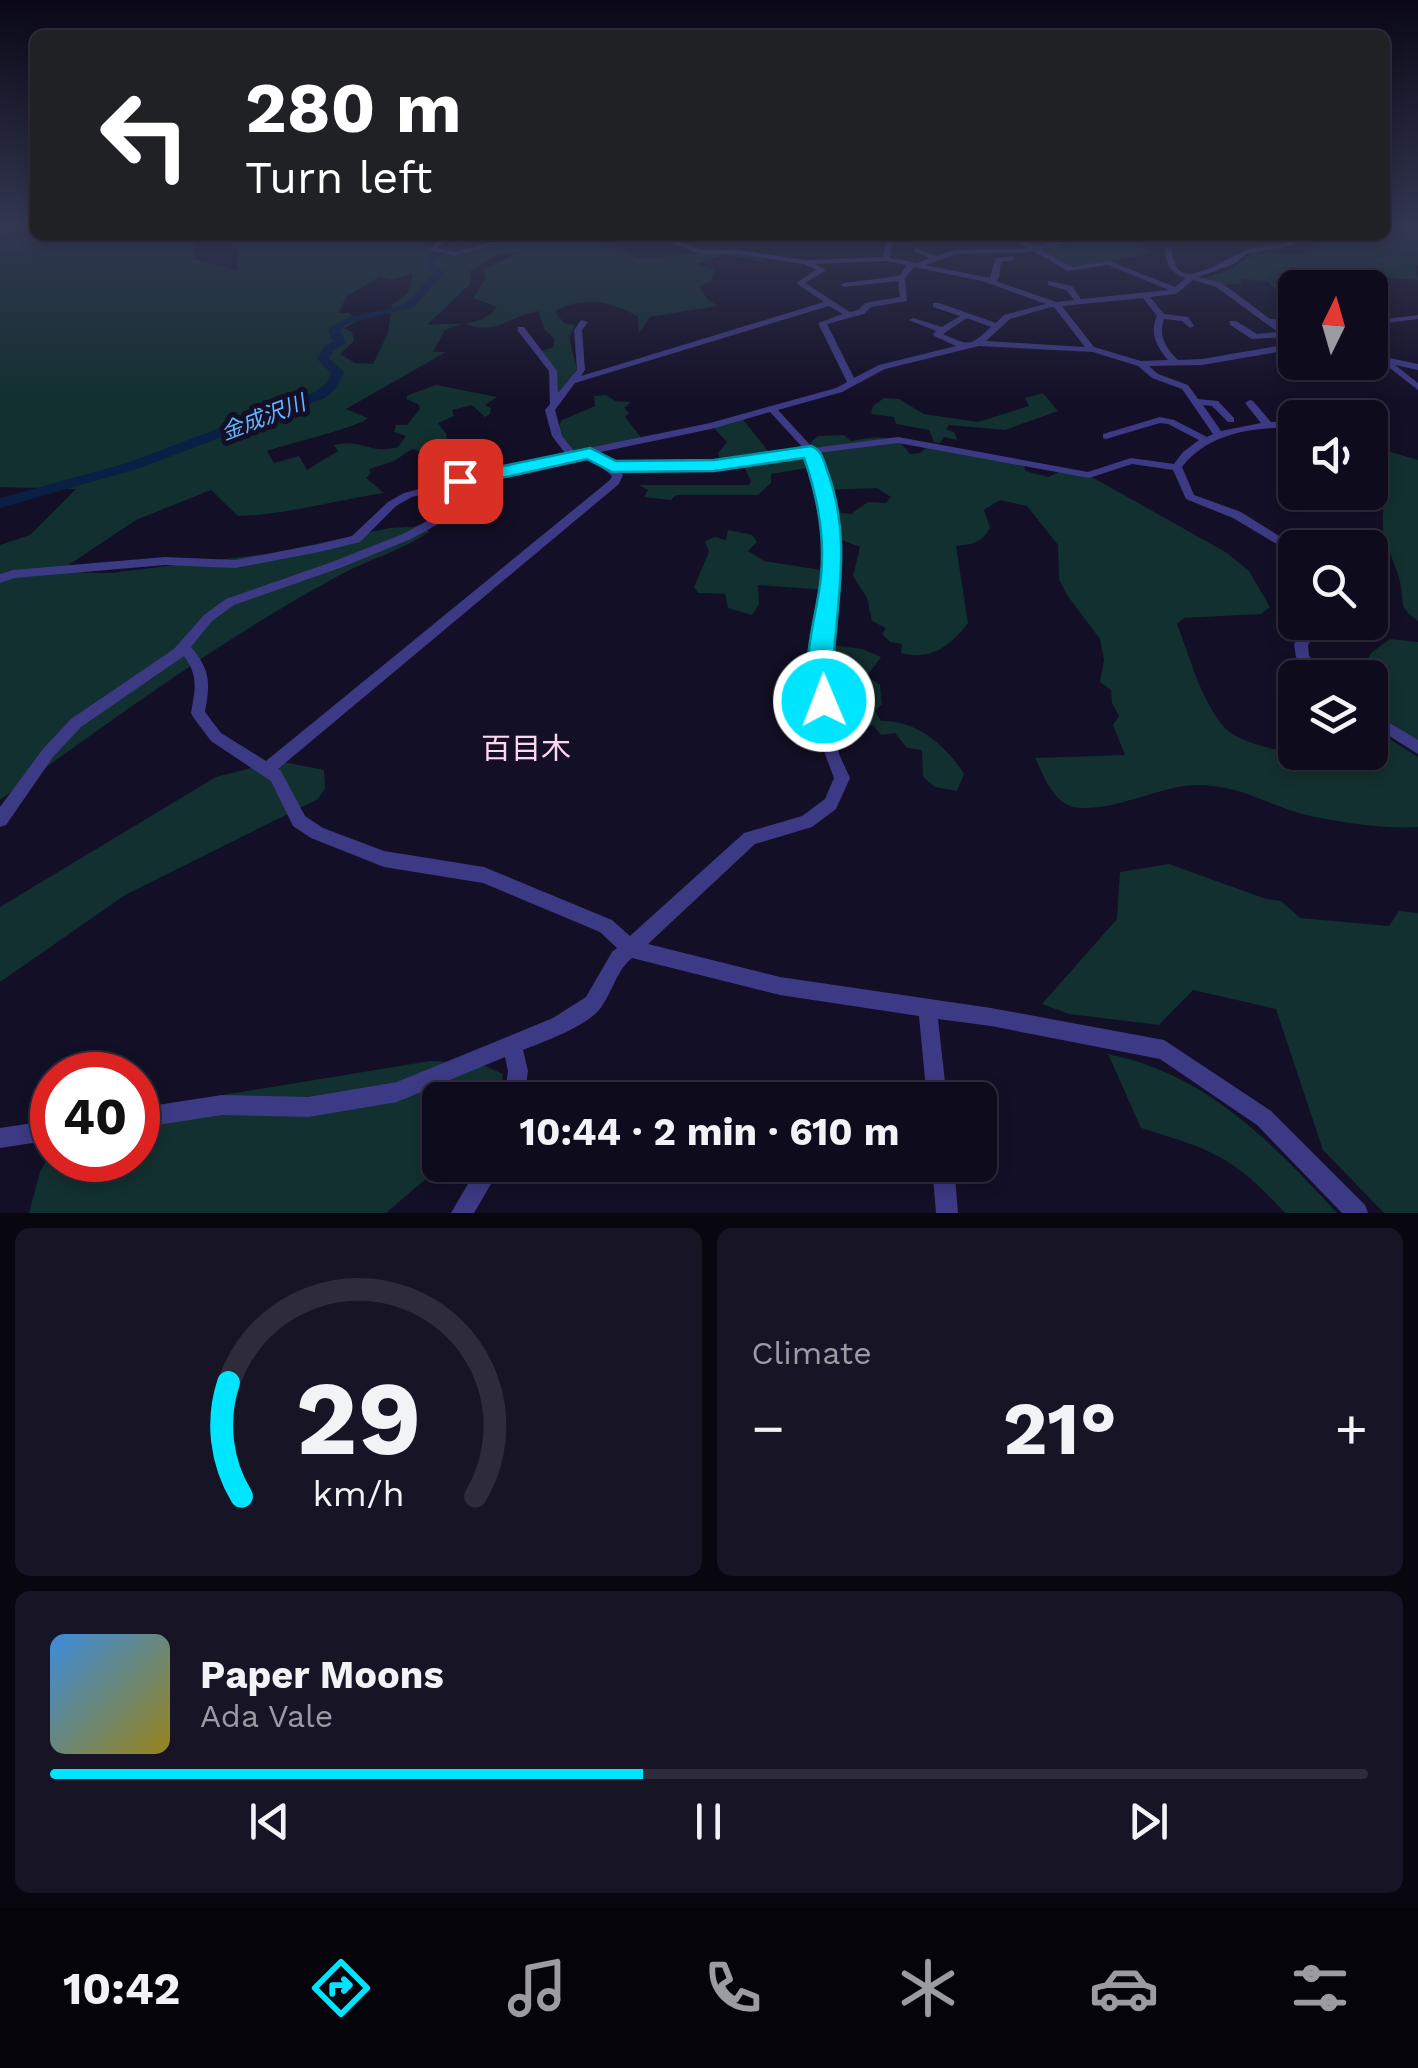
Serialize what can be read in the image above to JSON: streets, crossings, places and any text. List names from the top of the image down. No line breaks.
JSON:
{"districts":["百目木"],"water":["金成沢川"],"north":"top","page":{"turn":["280 m","Turn left"],"limit":"40","trip":"10:44 · 2 min · 610 m","tile":"Climate","heat":["−","21°","+"],"song":["Paper Moons","Ada Vale"],"tabs":"10:42","gauge":["29","km/h"]}}
